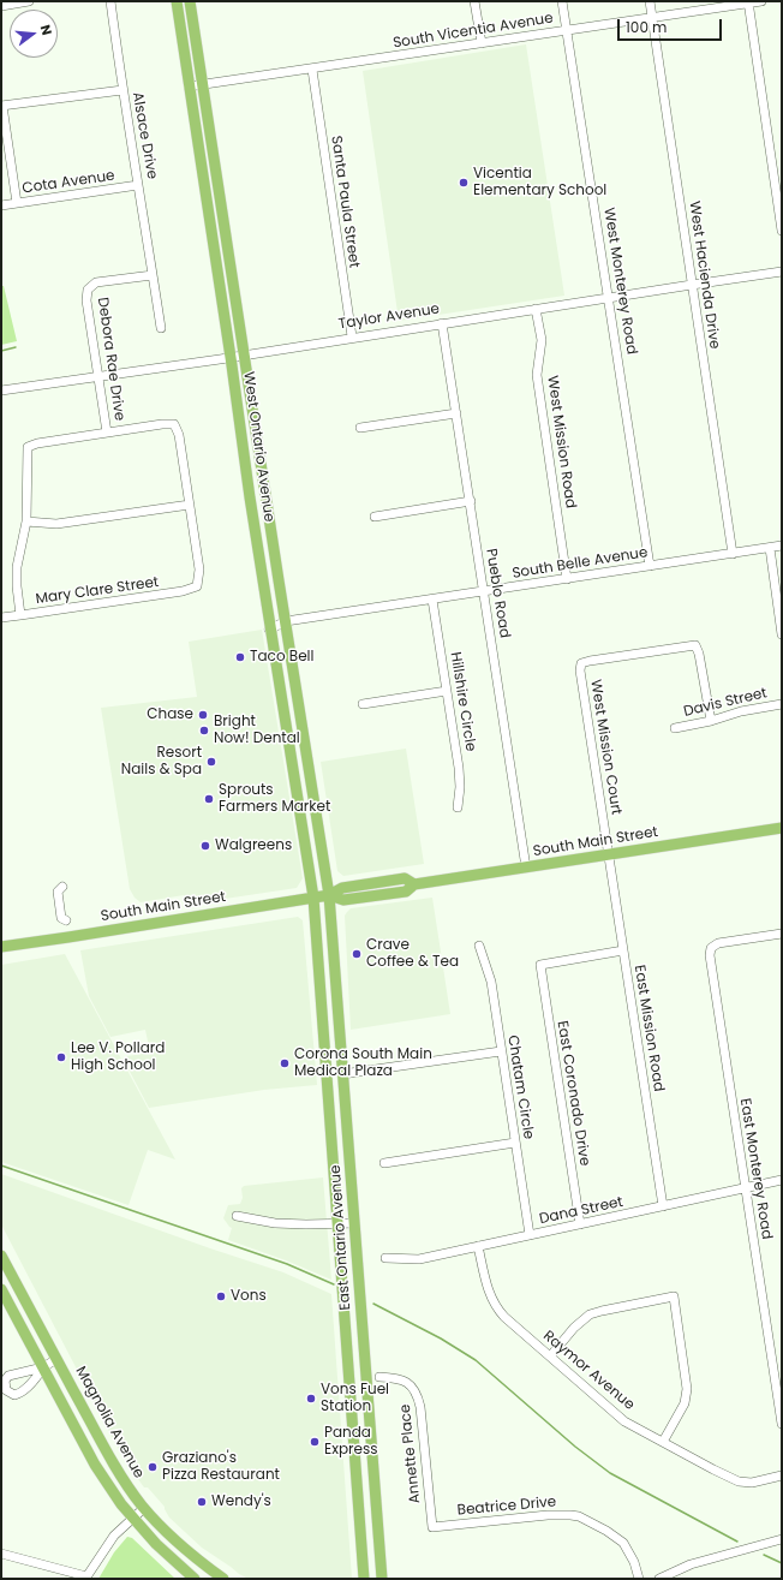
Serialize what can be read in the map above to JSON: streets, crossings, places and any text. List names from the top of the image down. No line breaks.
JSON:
{"streets":{"main road":["West Ontario Avenue","South Main Street","East Ontario Avenue","Magnolia Avenue"],"street":["South Vicentia Avenue","Alsace Drive","Cota Avenue","Santa Paula Street","West Hacienda Drive","West Monterey Road","Taylor Avenue","Debora Rae Drive","West Mission Road","South Belle Avenue","Mary Clare Street","Pueblo Road","Hillshire Circle","Davis Street","West Mission Court","East Mission Road","Chatam Circle","East Coronado Drive","East Monterey Road","Dana Street","Raymor Avenue","Annette Place","Beatrice Drive"]},"crossings":[["South Vicentia Avenue","Santa Paula Street"],["South Vicentia Avenue","West Hacienda Drive"],["South Vicentia Avenue","West Monterey Road"],["South Vicentia Avenue","West Ontario Avenue"],["Alsace Drive","Cota Avenue"],["Alsace Drive","Debora Rae Drive"],["Santa Paula Street","Taylor Avenue"],["West Hacienda Drive","Taylor Avenue"],["West Hacienda Drive","South Belle Avenue"],["West Monterey Road","Taylor Avenue"],["West Monterey Road","South Belle Avenue"],["Taylor Avenue","Debora Rae Drive"],["Taylor Avenue","West Mission Road"],["Taylor Avenue","West Ontario Avenue"],["Taylor Avenue","Pueblo Road"],["West Mission Road","South Belle Avenue"],["West Ontario Avenue","South Belle Avenue"],["West Ontario Avenue","South Main Street"],["West Ontario Avenue","East Ontario Avenue"],["South Belle Avenue","Pueblo Road"],["South Belle Avenue","Hillshire Circle"],["Pueblo Road","South Main Street"],["Davis Street","West Mission Court"],["West Mission Court","South Main Street"],["West Mission Court","East Mission Road"],["South Main Street","East Mission Road"],["South Main Street","East Ontario Avenue"],["East Mission Road","East Coronado Drive"],["East Mission Road","Dana Street"],["Chatam Circle","Dana Street"],["East Coronado Drive","Dana Street"],["East Monterey Road","Dana Street"],["Dana Street","Raymor Avenue"],["Annette Place","Beatrice Drive"]],"places":["Vicentia Elementary School","Taco Bell","Chase","Bright Now! Dental","Resort Nails & Spa","Sprouts Farmers Market","Walgreens","Crave Coffee & Tea","Lee V. Pollard High School","Corona South Main Medical Plaza","Vons","Vons Fuel Station","Panda Express","Graziano's Pizza Restaurant","Wendy's"],"scale_bar":"100 m","north":"right"}
